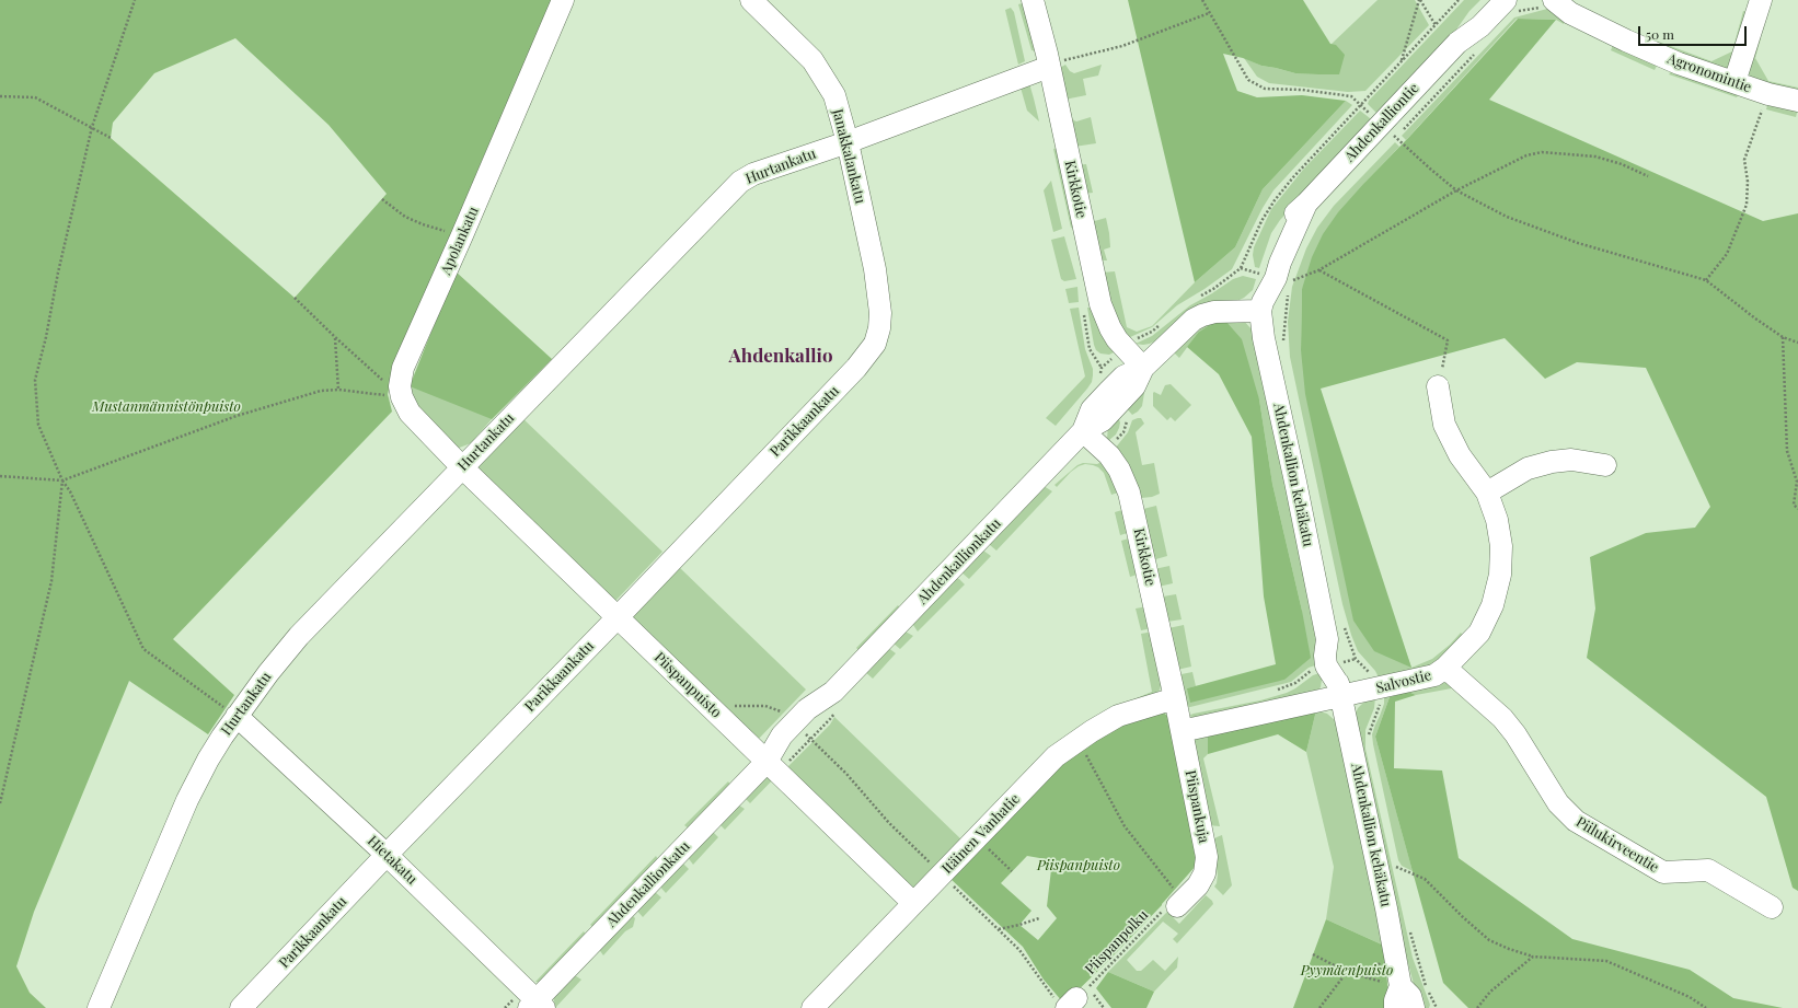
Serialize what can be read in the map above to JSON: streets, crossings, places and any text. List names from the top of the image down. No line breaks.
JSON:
{"streets":{"street":["Agronomintie","Ahdenkalliontie","Janakkalankatu","Hurtankatu","Kirkkotie","Apolankatu","Parikkaankatu","Ahdenkallion kehäkatu","Ahdenkallionkatu","Salvostie","Piispanpuisto","Piispankuja","Itäinen Vanhatie","Piilukirveentie","Hietakatu"],"path":["Piispanpolku"]},"crossings":[["Ahdenkalliontie","Ahdenkallion kehäkatu"],["Ahdenkalliontie","Ahdenkallionkatu"],["Janakkalankatu","Hurtankatu"],["Janakkalankatu","Parikkaankatu"],["Hurtankatu","Kirkkotie"],["Hurtankatu","Apolankatu"],["Hurtankatu","Piispanpuisto"],["Hurtankatu","Hietakatu"],["Kirkkotie","Ahdenkallionkatu"],["Kirkkotie","Piispankuja"],["Kirkkotie","Itäinen Vanhatie"],["Apolankatu","Piispanpuisto"],["Parikkaankatu","Piispanpuisto"],["Parikkaankatu","Hietakatu"],["Ahdenkallion kehäkatu","Ahdenkallionkatu"],["Ahdenkallion kehäkatu","Salvostie"],["Ahdenkallionkatu","Piispanpuisto"],["Ahdenkallionkatu","Hietakatu"],["Salvostie","Piispankuja"],["Salvostie","Piilukirveentie"],["Piispanpuisto","Itäinen Vanhatie"],["Piispankuja","Itäinen Vanhatie"],["Piispankuja","Piispanpolku"]],"districts":["Ahdenkallio"],"parks":["Mustanmännistönpuisto","Piispanpuisto","Pyymäenpuisto"],"scale_bar":"50 m"}
